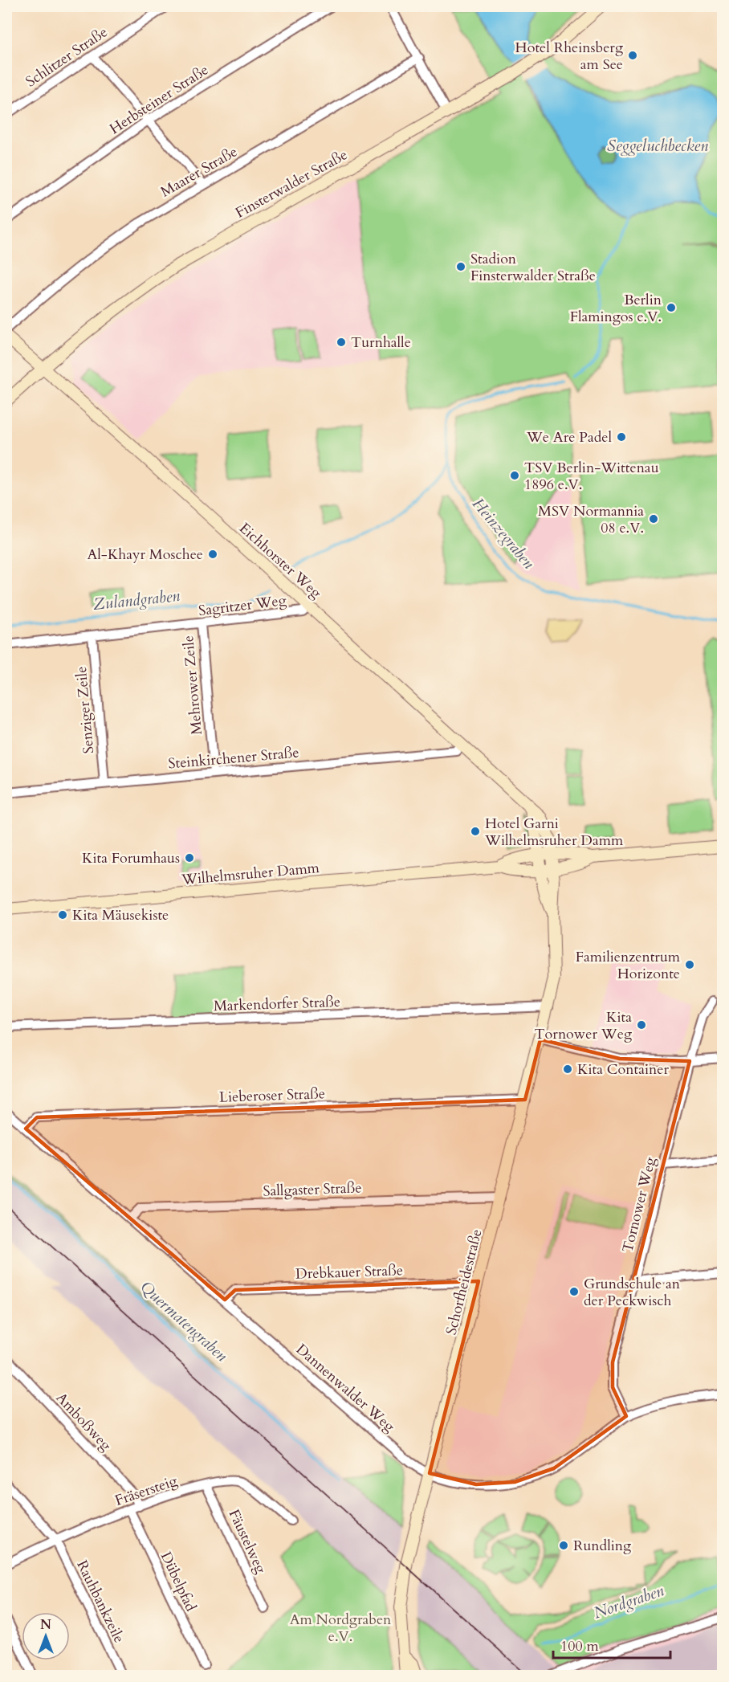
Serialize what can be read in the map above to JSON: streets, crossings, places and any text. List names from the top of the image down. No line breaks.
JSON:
{"streets":{"main road":["Finsterwalder Straße","Eichhorster Weg","Wilhelmsruher Damm","Schorfheidestraße"],"street":["Schlitzer Straße","Herbsteiner Straße","Maarer Straße","Sagritzer Weg","Mehrower Zeile","Senziger Zeile","Steinkirchener Straße","Markendorfer Straße","Lieberoser Straße","Sallgaster Straße","Tornower Weg","Drebkauer Straße","Dannenwalder Weg","Amboßweg","Fräsersteig","Fäustelweg","Dübelpfad","Rauhbankzeile"]},"crossings":[["Finsterwalder Straße","Eichhorster Weg"],["Eichhorster Weg","Sagritzer Weg"],["Eichhorster Weg","Steinkirchener Straße"],["Eichhorster Weg","Wilhelmsruher Damm"],["Eichhorster Weg","Schorfheidestraße"],["Sagritzer Weg","Mehrower Zeile"],["Sagritzer Weg","Senziger Zeile"],["Mehrower Zeile","Steinkirchener Straße"],["Senziger Zeile","Steinkirchener Straße"],["Wilhelmsruher Damm","Schorfheidestraße"],["Markendorfer Straße","Schorfheidestraße"],["Lieberoser Straße","Schorfheidestraße"],["Lieberoser Straße","Dannenwalder Weg"],["Sallgaster Straße","Schorfheidestraße"],["Sallgaster Straße","Dannenwalder Weg"],["Tornower Weg","Dannenwalder Weg"],["Drebkauer Straße","Schorfheidestraße"],["Drebkauer Straße","Dannenwalder Weg"],["Schorfheidestraße","Dannenwalder Weg"],["Amboßweg","Fräsersteig"],["Fräsersteig","Fäustelweg"],["Fräsersteig","Dübelpfad"],["Fräsersteig","Rauhbankzeile"]],"water":["Seggeluchbecken","Heinzegraben","Zulandgraben","Quermatengraben","Nordgraben"],"parks":["Am Nordgraben e.V."],"places":["Hotel Rheinsberg am See","Stadion Finsterwalder Straße","Berlin Flamingos e.V.","Turnhalle","We Are Padel","TSV Berlin-Wittenau 1896 e.V.","MSV Normannia 08 e.V.","Al-Khayr Moschee","Hotel Garni Wilhelmsruher Damm","Kita Forumhaus","Kita Mäusekiste","Familienzentrum Horizonte","Kita Tornower Weg","Kita Container","Grundschule an der Peckwisch","Rundling"],"scale_bar":"100 m","north":"top"}
